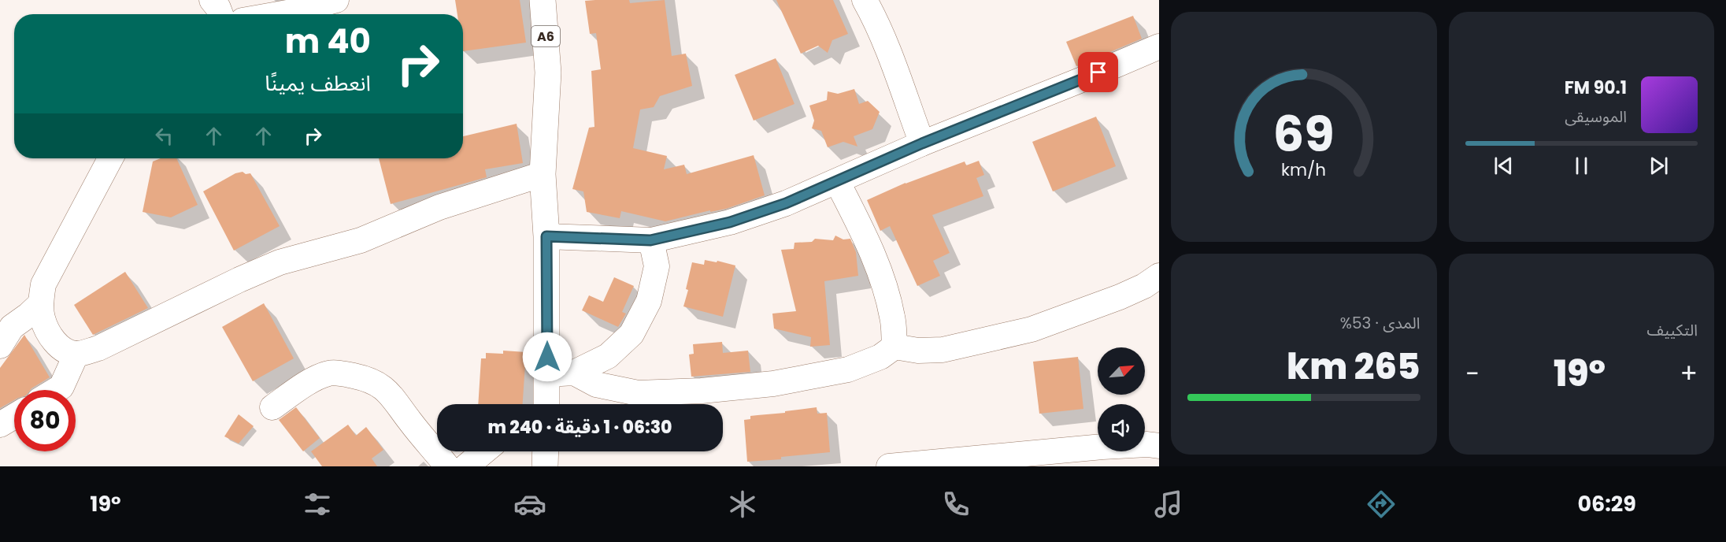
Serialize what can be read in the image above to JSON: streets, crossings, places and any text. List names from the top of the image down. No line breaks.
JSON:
{"streets":{"highway":["A6"]},"north":"top right","page":{"turn":["40 m","انعطف يمينًا"],"song":["90.1 FM","الموسيقى"],"tile":["التكييف",["المدى · 53%","265 km"]],"heat":["−","19°","+"],"limit":"80","trip":"06:30 · 1 دقيقة · 240 m","tabs":["06:29","19°"],"gauge":["69","km/h"]}}
